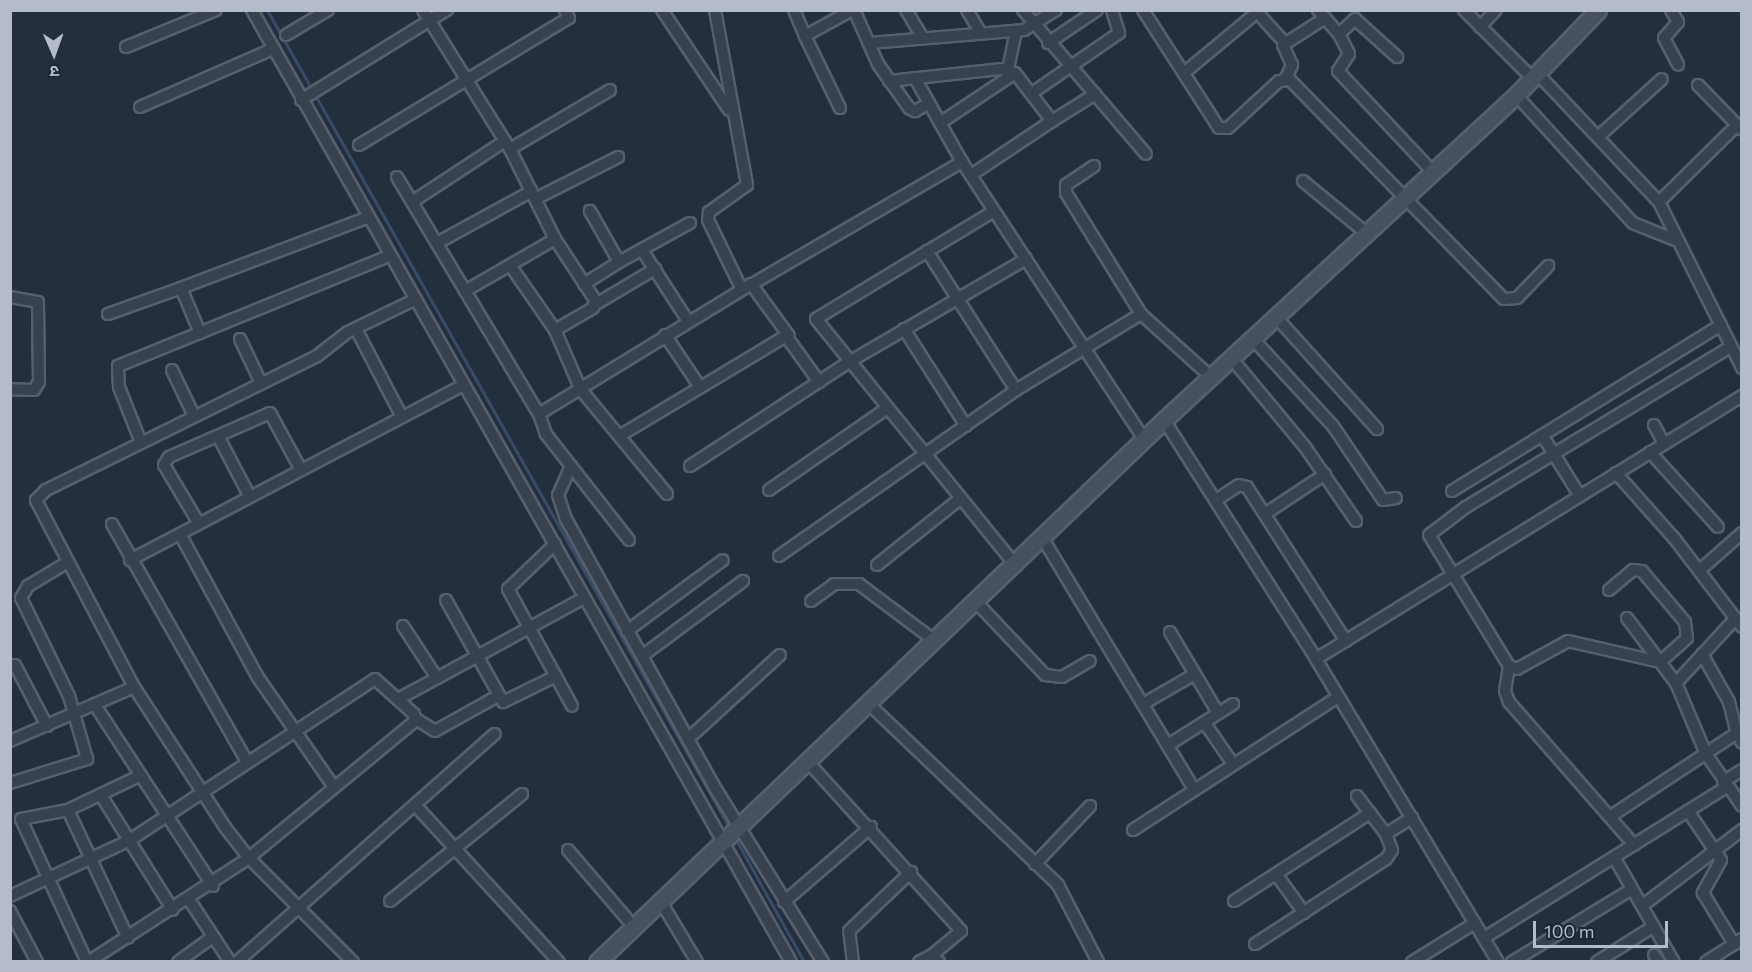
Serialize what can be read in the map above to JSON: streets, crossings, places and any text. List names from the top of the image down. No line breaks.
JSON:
{"scale_bar":"100 m","north":"bottom"}
